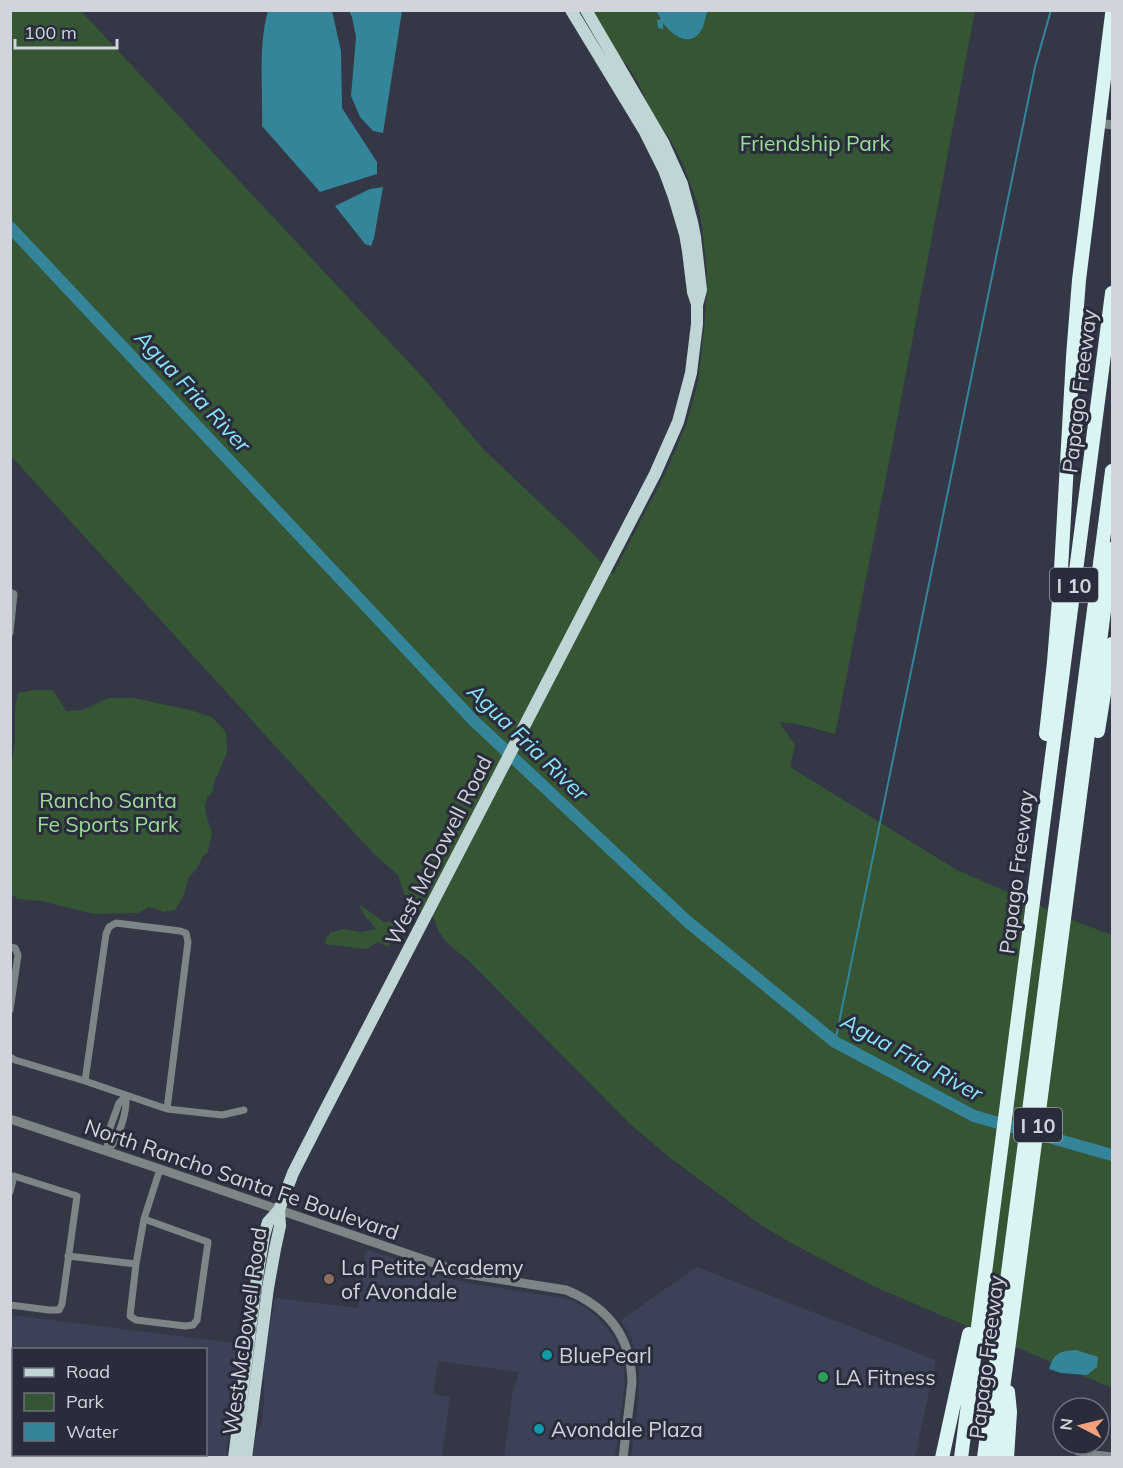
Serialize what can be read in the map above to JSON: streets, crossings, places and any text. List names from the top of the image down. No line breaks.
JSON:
{"streets":{"highway":["Papago Freeway","I 10"],"main road":["West McDowell Road"],"street":["North Rancho Santa Fe Boulevard"]},"crossings":[["West McDowell Road","North Rancho Santa Fe Boulevard"]],"water":["Agua Fria River"],"parks":["Friendship Park","Rancho Santa Fe Sports Park"],"places":["La Petite Academy of Avondale","BluePearl","LA Fitness","Avondale Plaza"],"legend":["Road","Park","Water"],"scale_bar":"100 m","north":"left"}
